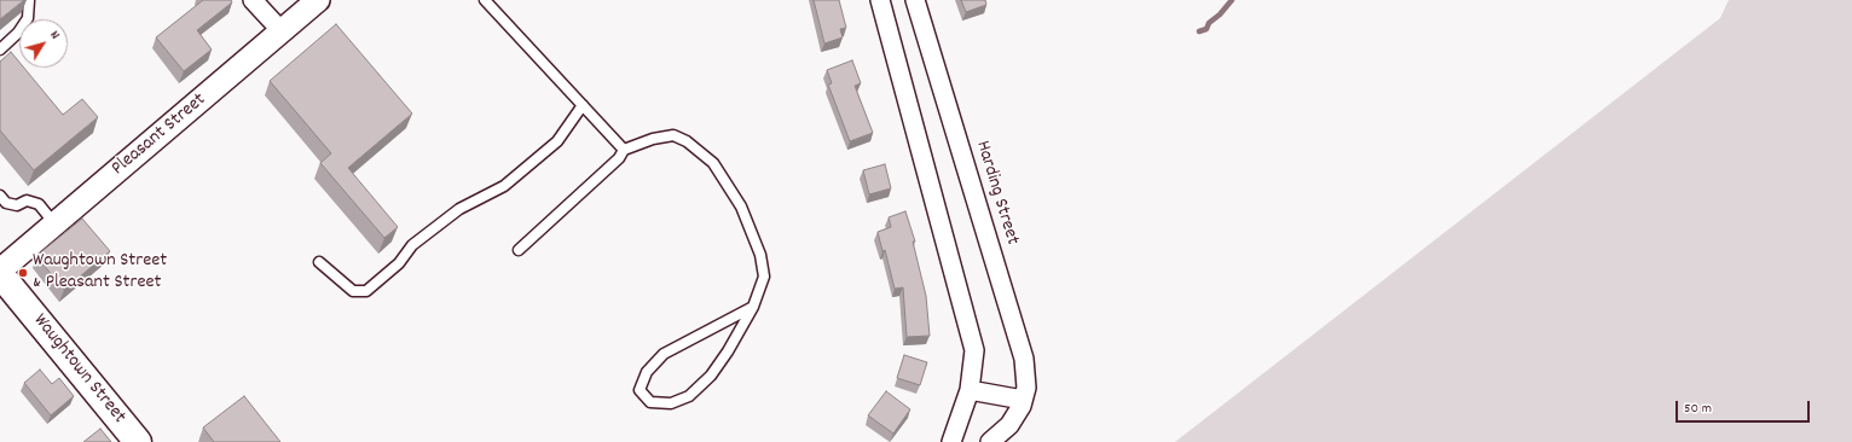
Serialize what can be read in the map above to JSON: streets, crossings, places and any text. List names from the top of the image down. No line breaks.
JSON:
{"streets":{"main road":["Waughtown Street"],"street":["Pleasant Street","Harding Street"]},"places":["Waughtown Street & Pleasant Street"],"scale_bar":"50 m","north":"top right"}
